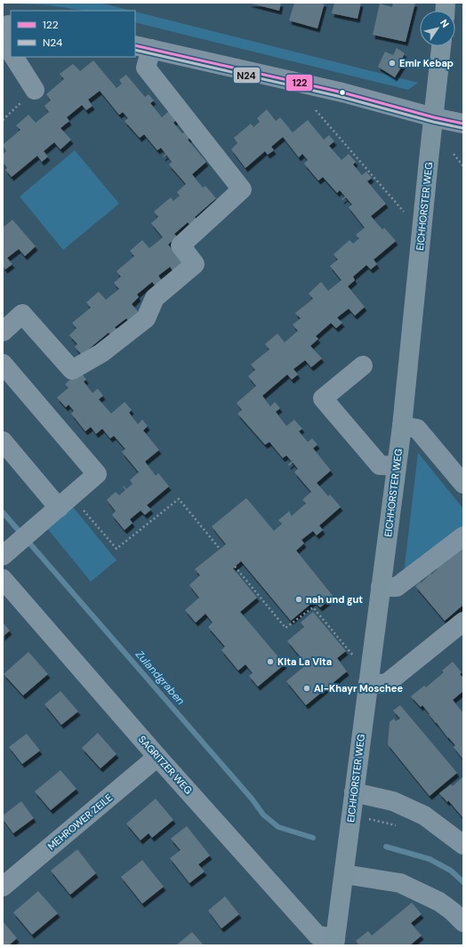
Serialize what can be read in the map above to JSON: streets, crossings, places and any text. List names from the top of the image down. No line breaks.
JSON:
{"streets":{"main road":["EICHHORSTER WEG"],"street":["SAGRITZER WEG","MEHROWER ZEILE"]},"crossings":[["EICHHORSTER WEG","SAGRITZER WEG"],["SAGRITZER WEG","MEHROWER ZEILE"]],"water":["Zulandgraben"],"places":["Emir Kebap","nah und gut","Kita La Vita","Al-Khayr Moschee"],"lines":["transit line 122","transit line N24"],"legend":["122","N24"],"north":"top right"}
